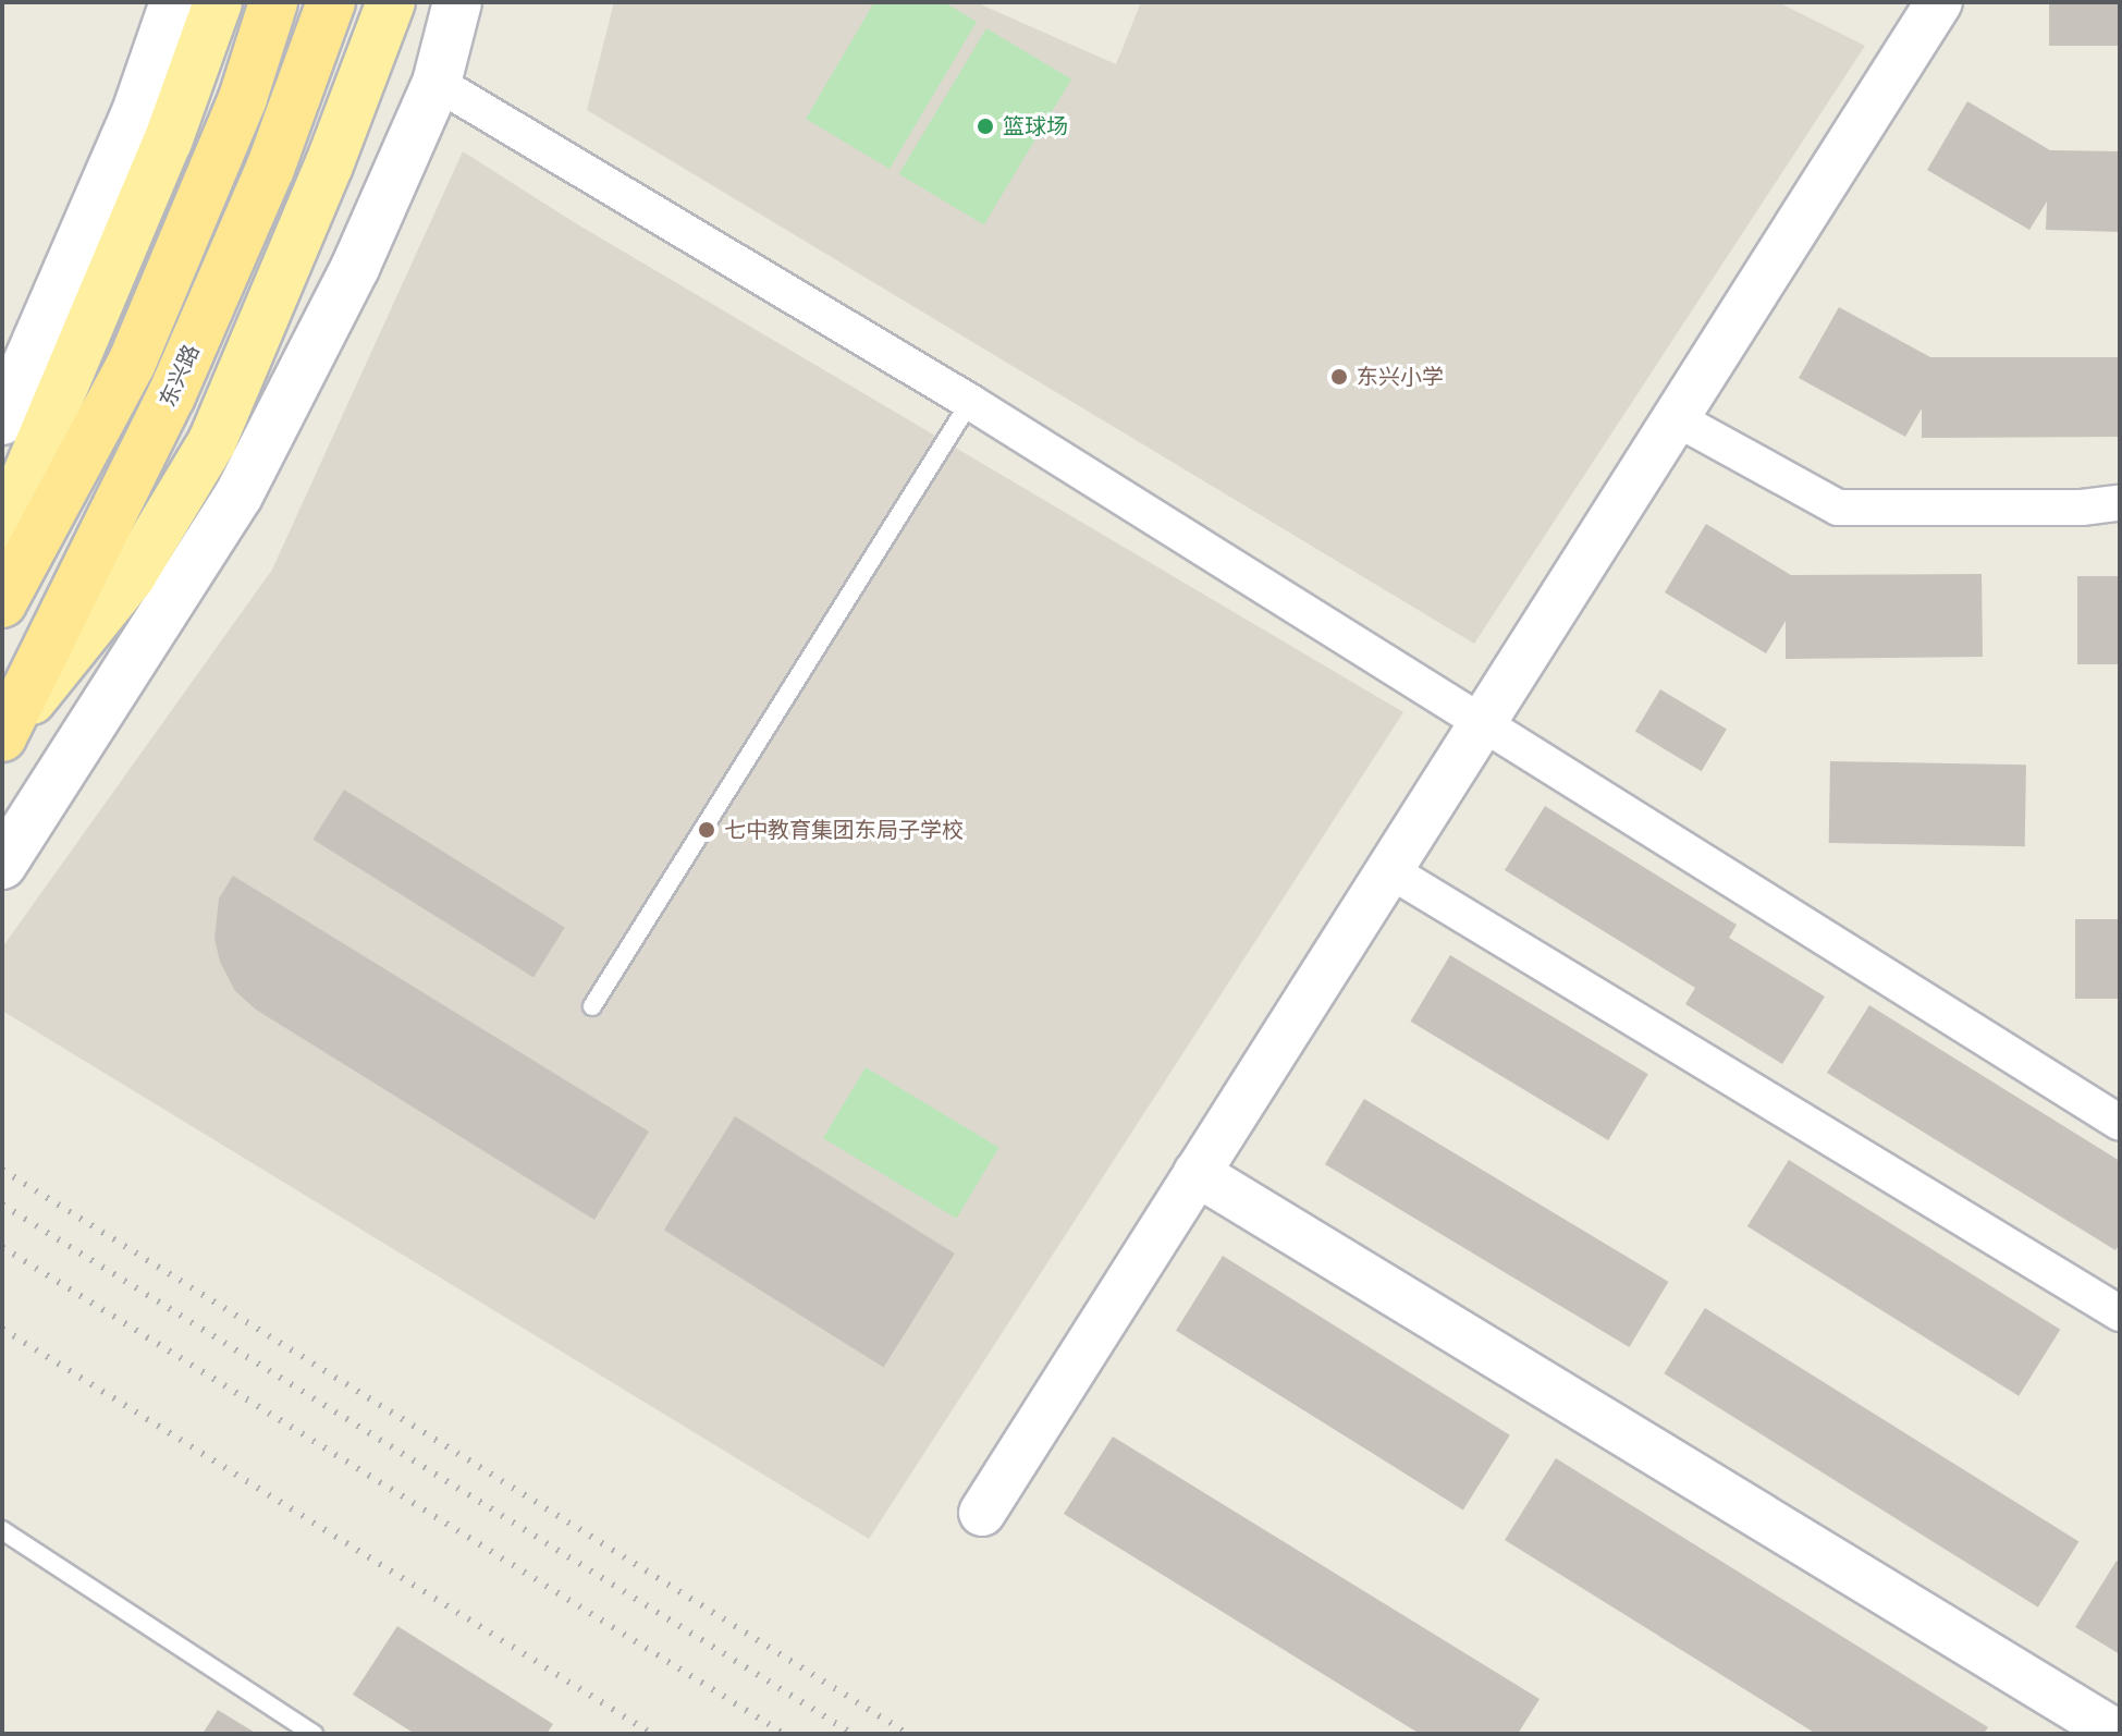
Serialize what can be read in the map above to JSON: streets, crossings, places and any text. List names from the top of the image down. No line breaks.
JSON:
{"streets":{"highway":["东兴路"]},"places":["篮球场","东兴小学","七中教育集团东局子学校"]}
